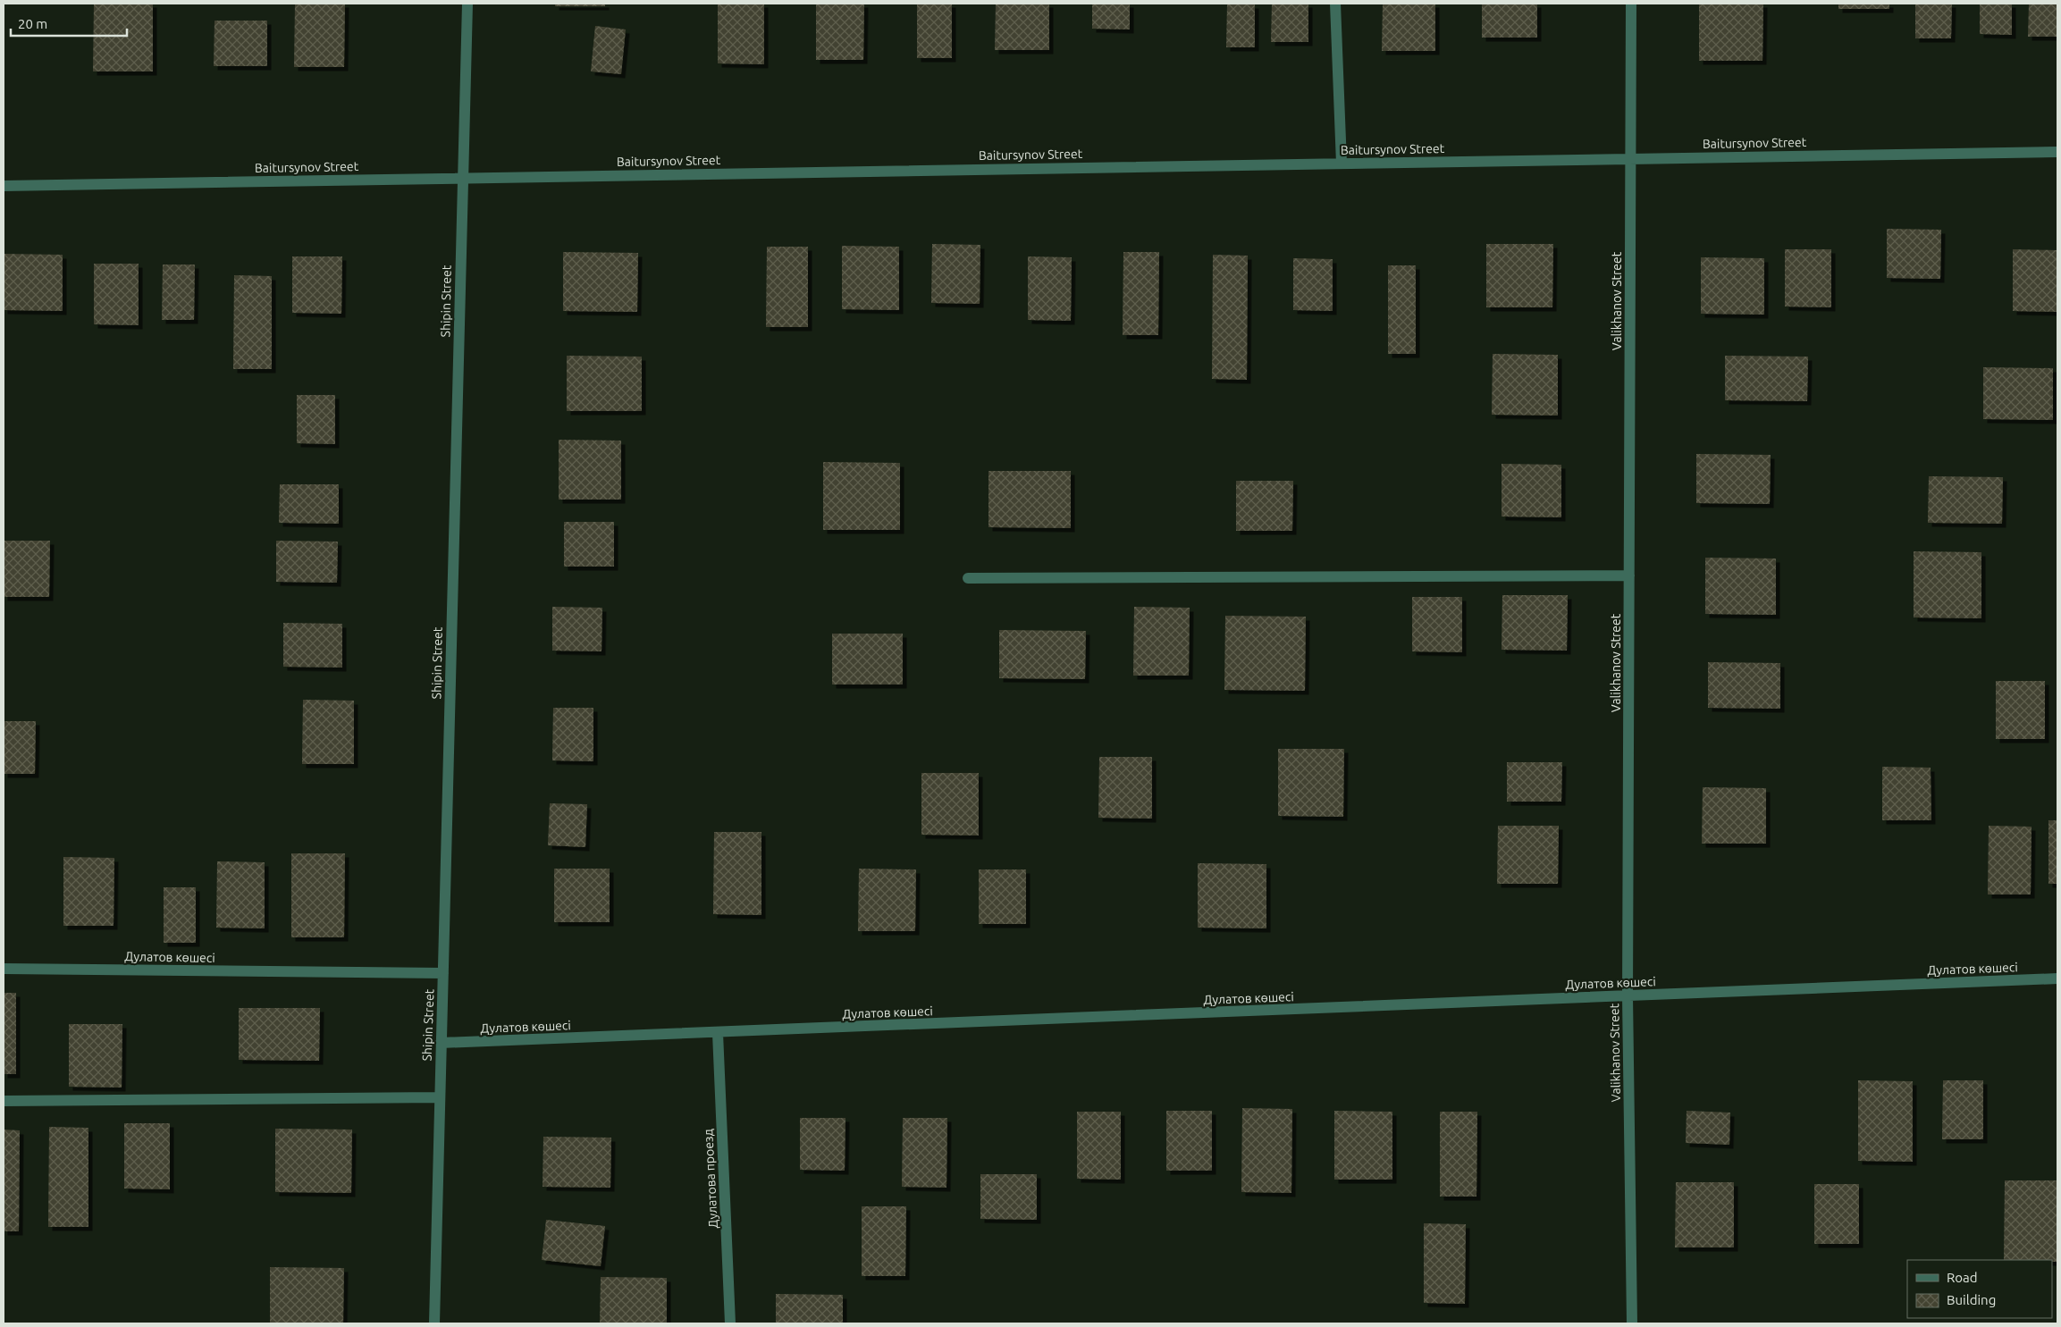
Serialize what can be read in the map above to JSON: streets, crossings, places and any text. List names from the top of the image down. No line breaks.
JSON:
{"streets":{"street":["Baitursynov Street","Shipin Street","Valikhanov Street","Дулатов көшесі","Дулатова проезд"]},"crossings":[["Baitursynov Street","Shipin Street"],["Baitursynov Street","Valikhanov Street"],["Shipin Street","Дулатов көшесі"],["Valikhanov Street","Дулатов көшесі"],["Дулатов көшесі","Дулатова проезд"]],"legend":["Road","Building"],"scale_bar":"20 m"}
